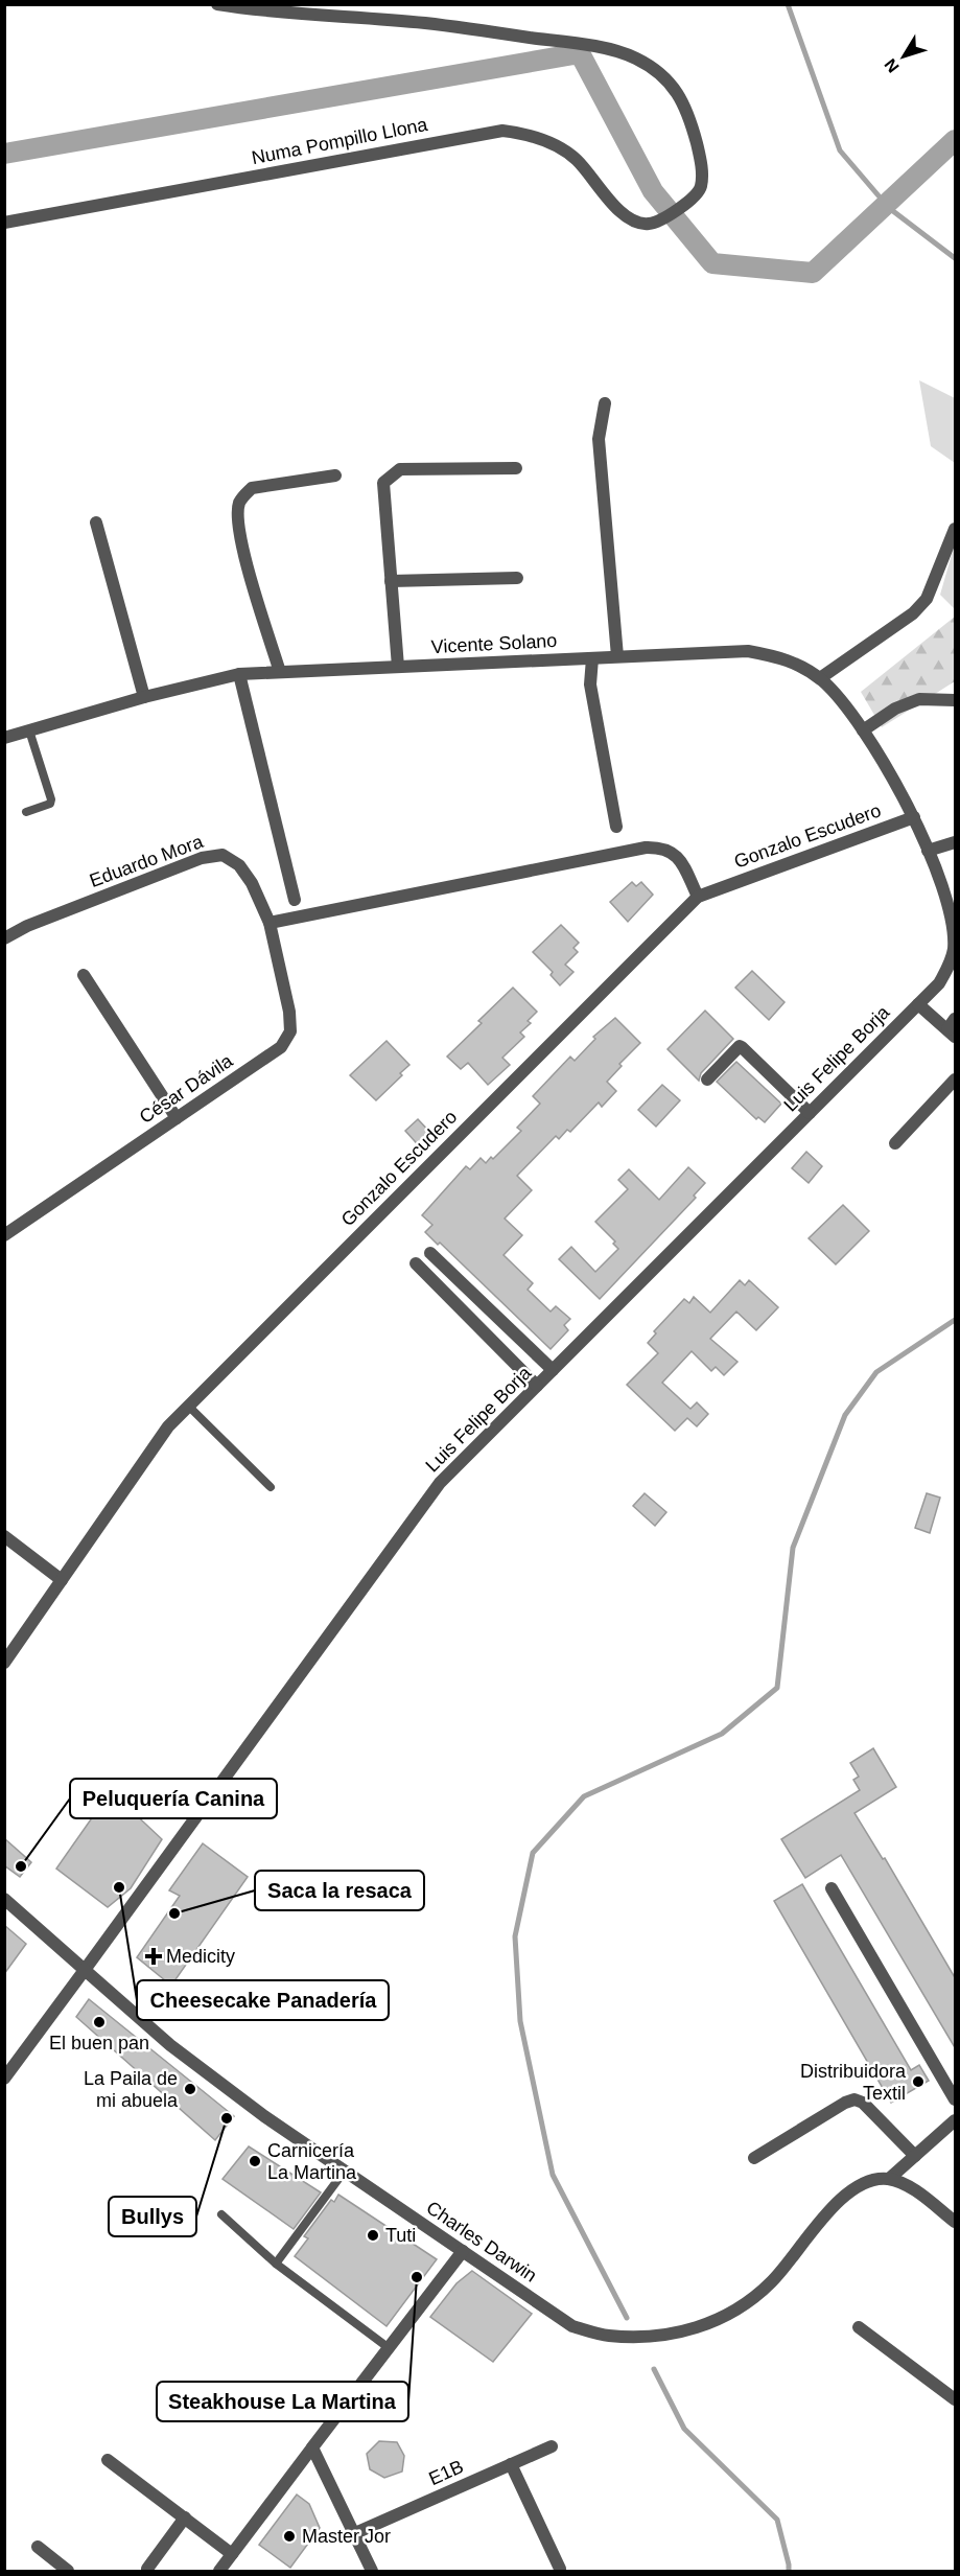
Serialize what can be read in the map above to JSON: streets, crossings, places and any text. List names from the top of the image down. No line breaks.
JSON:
{"streets":{"street":["Numa Pompillo Llona","Vicente Solano","Gonzalo Escudero","Eduardo Mora","Luis Felipe Borja","César Dávila","Charles Darwin","E1B"]},"crossings":[["Vicente Solano","Gonzalo Escudero"],["Vicente Solano","Luis Felipe Borja"],["Gonzalo Escudero","Luis Felipe Borja"],["Eduardo Mora","César Dávila"],["Luis Felipe Borja","Charles Darwin"]],"places":{"other":["Peluquería Canina","Cheesecake Panadería","Saca la resaca","El buen pan","Distribuidora Textil","La Paila de mi abuela","Bullys","Carnicería La Martina","Tuti","Steakhouse La Martina","Master Jor"],"health":["Medicity"]},"north":"bottom left"}
